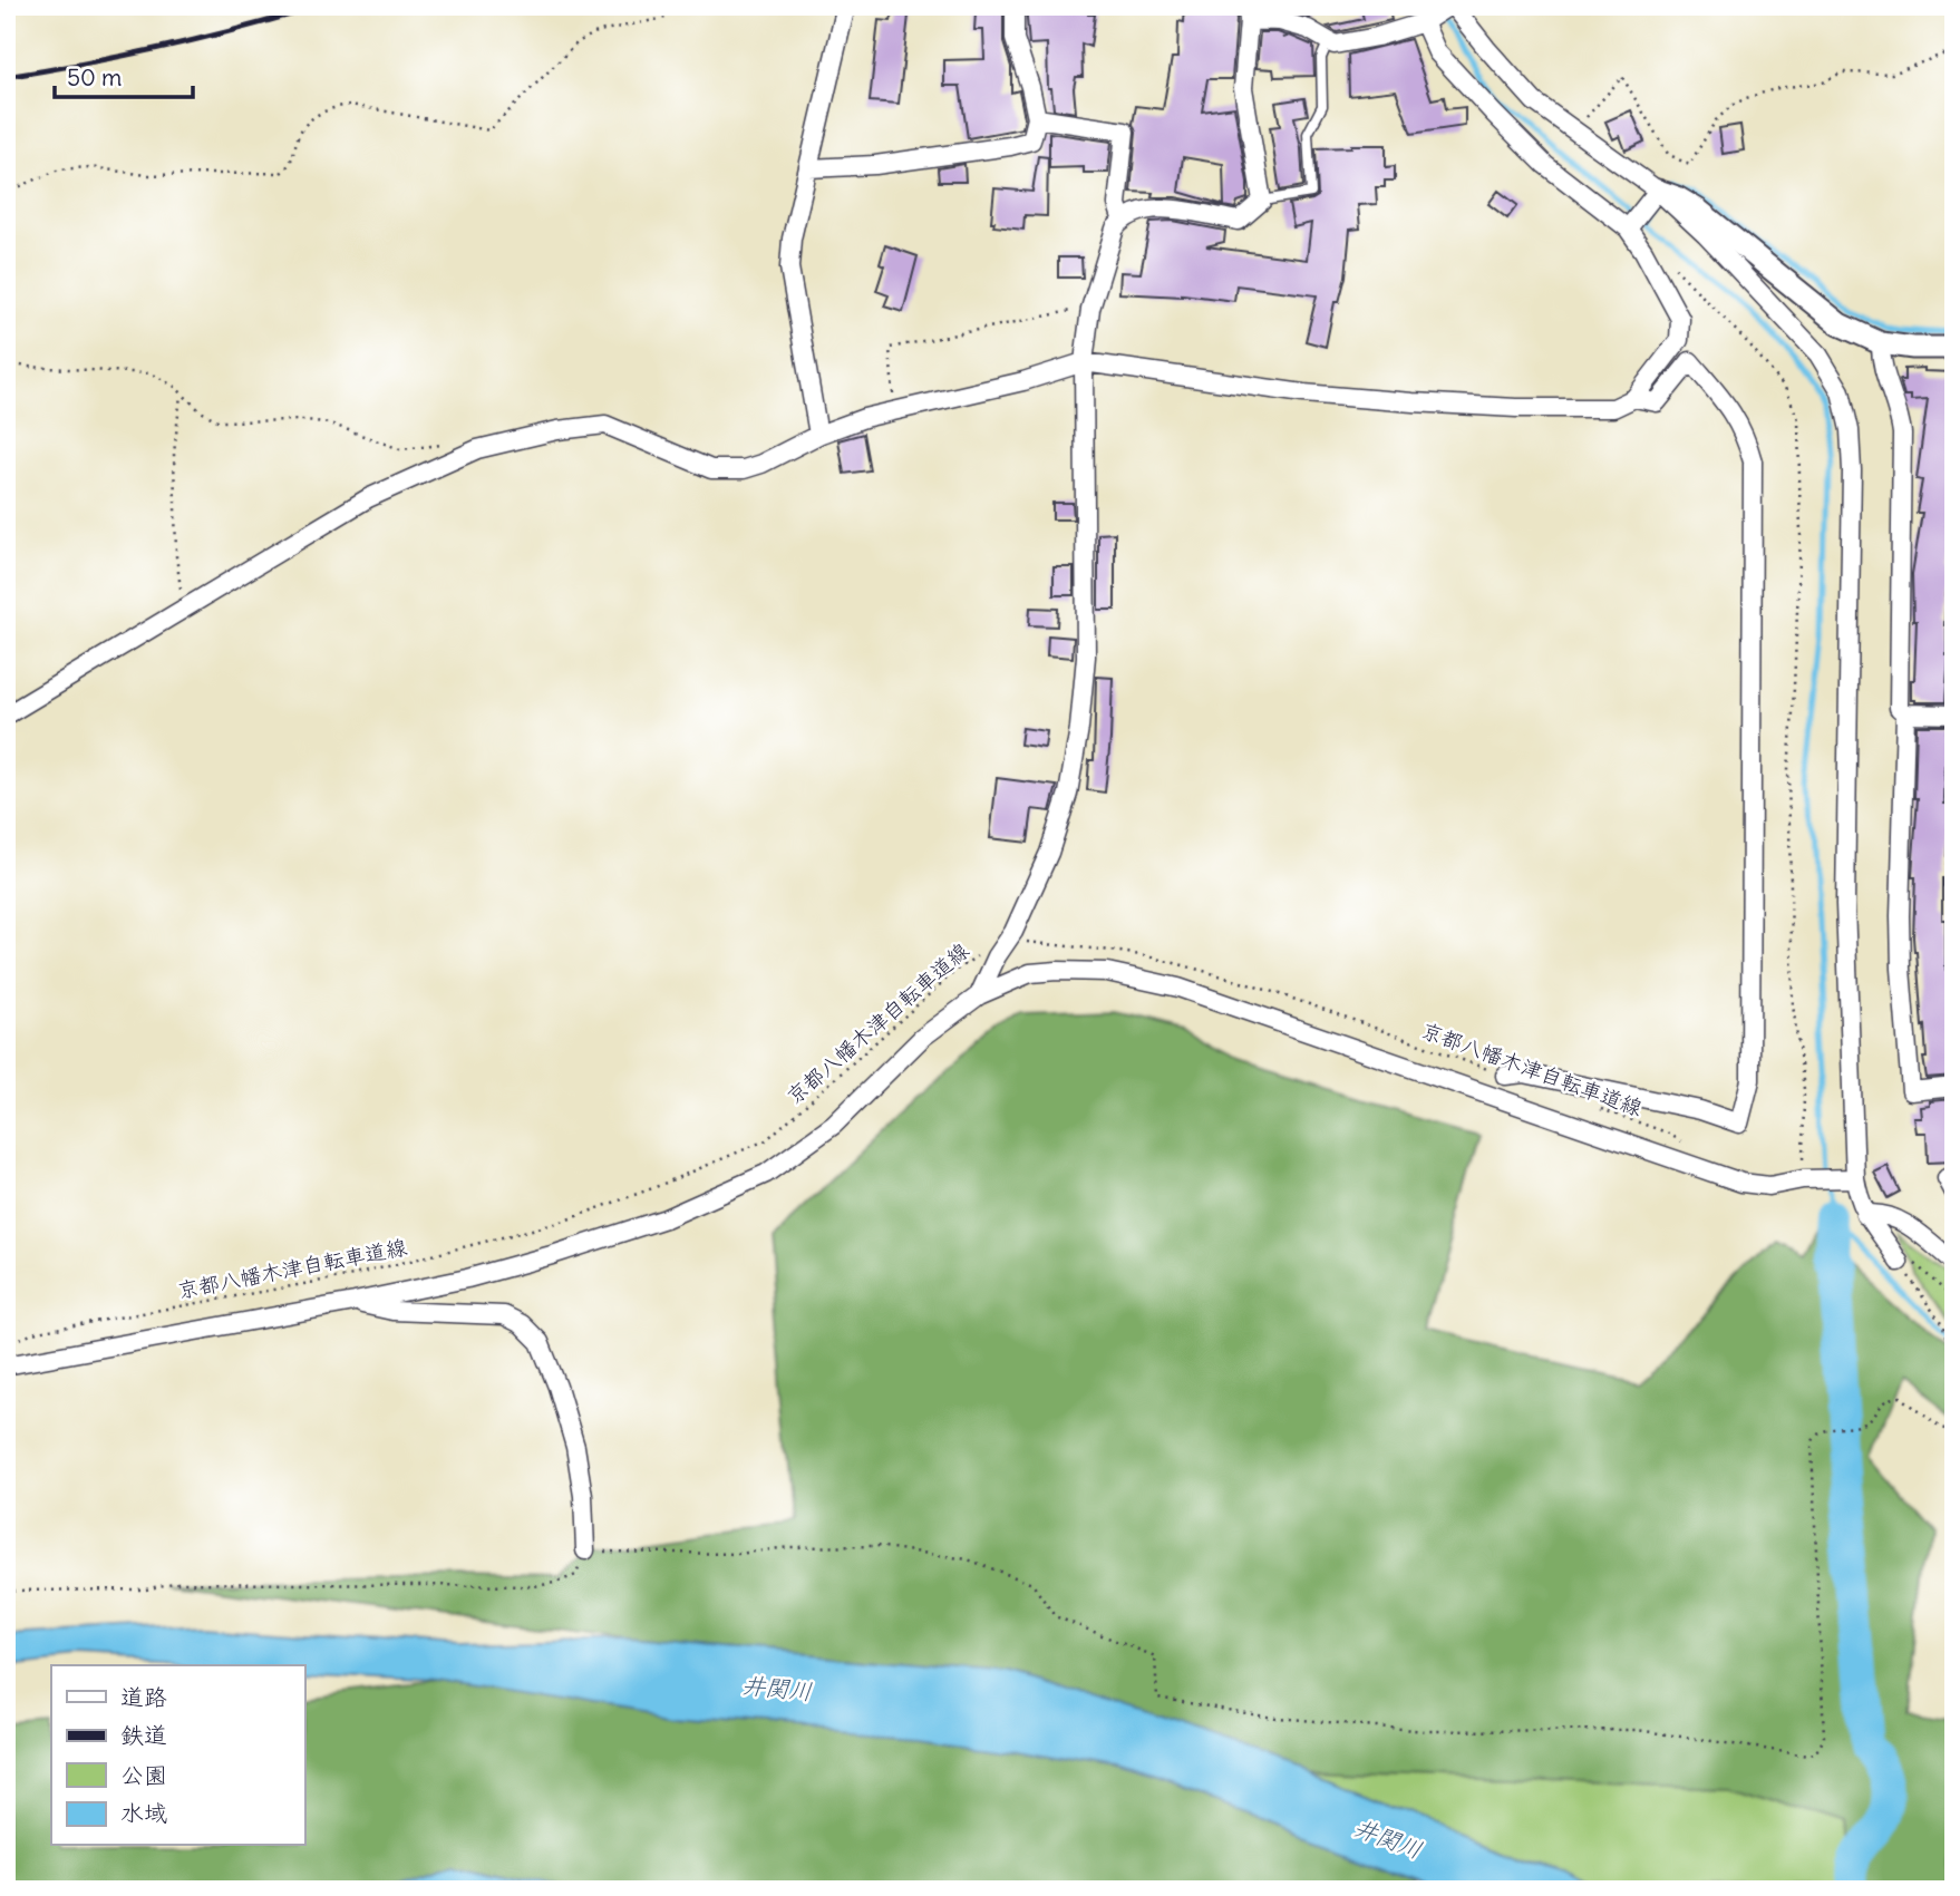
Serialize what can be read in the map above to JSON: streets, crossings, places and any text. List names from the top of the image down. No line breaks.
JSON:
{"streets":{"path":["京都八幡木津自転車道線"]},"water":["井関川"],"legend":["道路","鉄道","公園","水域"],"scale_bar":"50 m"}
